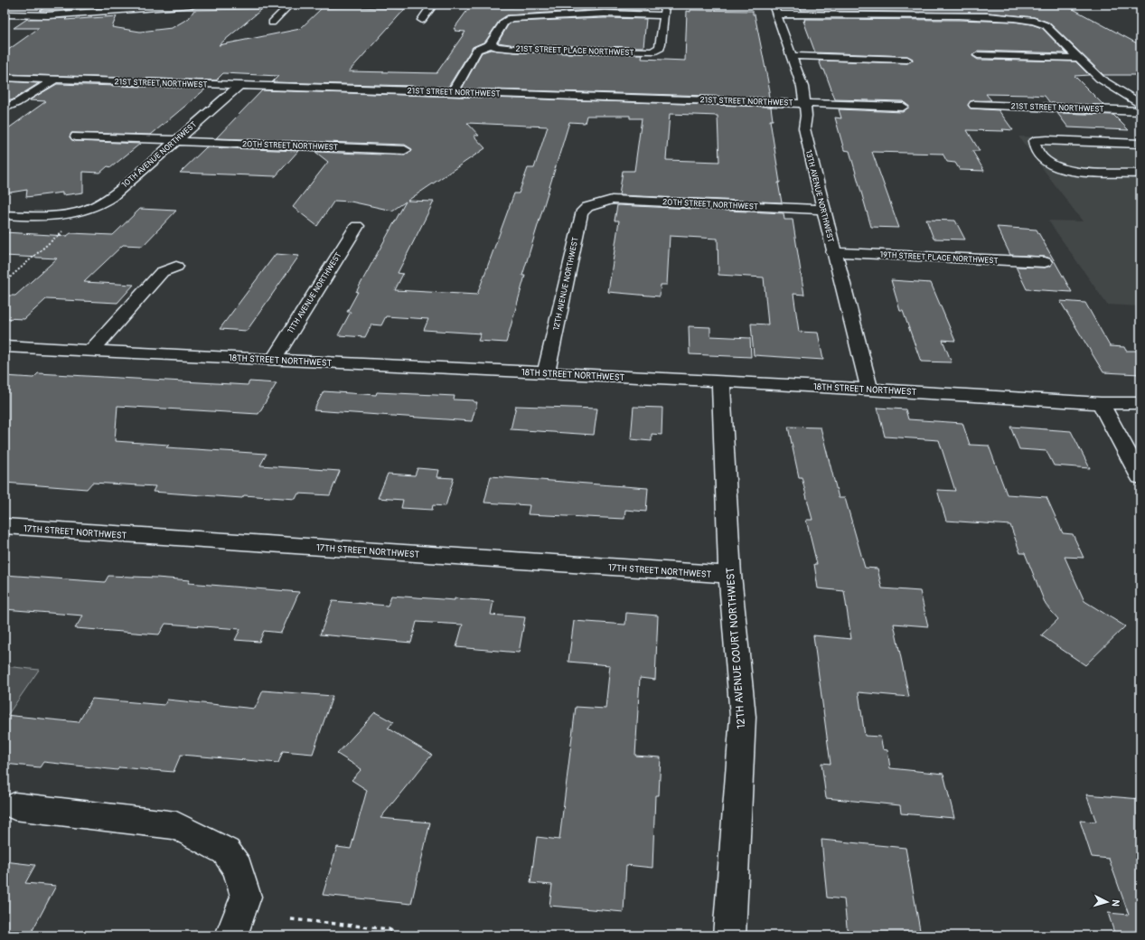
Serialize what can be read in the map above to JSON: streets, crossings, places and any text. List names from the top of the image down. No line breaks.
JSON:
{"streets":{"street":["21ST STREET PLACE NORTHWEST","21ST STREET NORTHWEST","20TH STREET NORTHWEST","10TH AVENUE NORTHWEST","13TH AVENUE NORTHWEST","19TH STREET PLACE NORTHWEST","12TH AVENUE NORTHWEST","11TH AVENUE NORTHWEST","18TH STREET NORTHWEST","17TH STREET NORTHWEST","12TH AVENUE COURT NORTHWEST"]},"crossings":[["21ST STREET NORTHWEST","10TH AVENUE NORTHWEST"],["21ST STREET NORTHWEST","13TH AVENUE NORTHWEST"],["20TH STREET NORTHWEST","10TH AVENUE NORTHWEST"],["20TH STREET NORTHWEST","13TH AVENUE NORTHWEST"],["20TH STREET NORTHWEST","12TH AVENUE NORTHWEST"],["13TH AVENUE NORTHWEST","19TH STREET PLACE NORTHWEST"],["13TH AVENUE NORTHWEST","18TH STREET NORTHWEST"],["12TH AVENUE NORTHWEST","18TH STREET NORTHWEST"],["11TH AVENUE NORTHWEST","18TH STREET NORTHWEST"],["18TH STREET NORTHWEST","12TH AVENUE COURT NORTHWEST"],["17TH STREET NORTHWEST","12TH AVENUE COURT NORTHWEST"]],"north":"right"}
